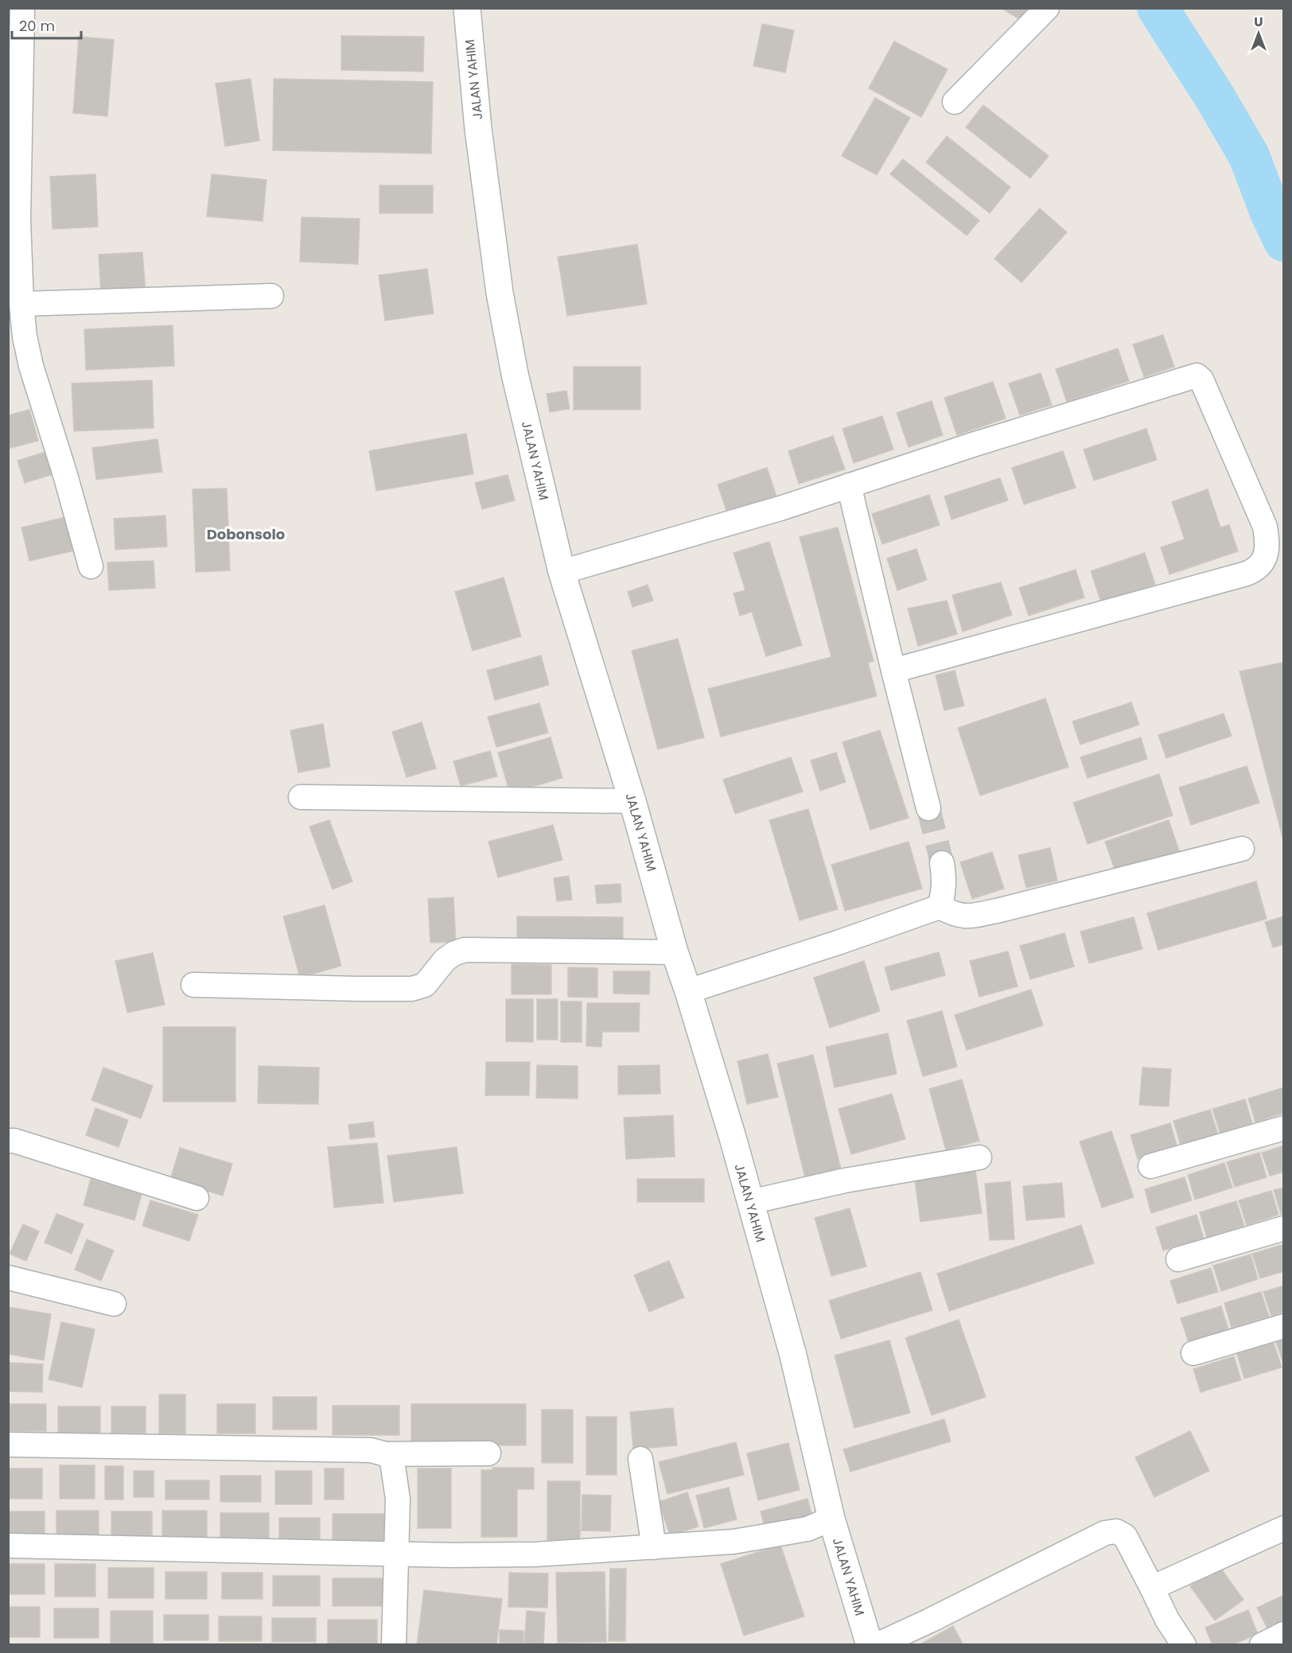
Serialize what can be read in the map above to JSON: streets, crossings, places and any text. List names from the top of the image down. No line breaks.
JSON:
{"streets":{"street":["JALAN YAHIM"]},"districts":["Dobonsolo"],"scale_bar":"20 m","north":"top"}
